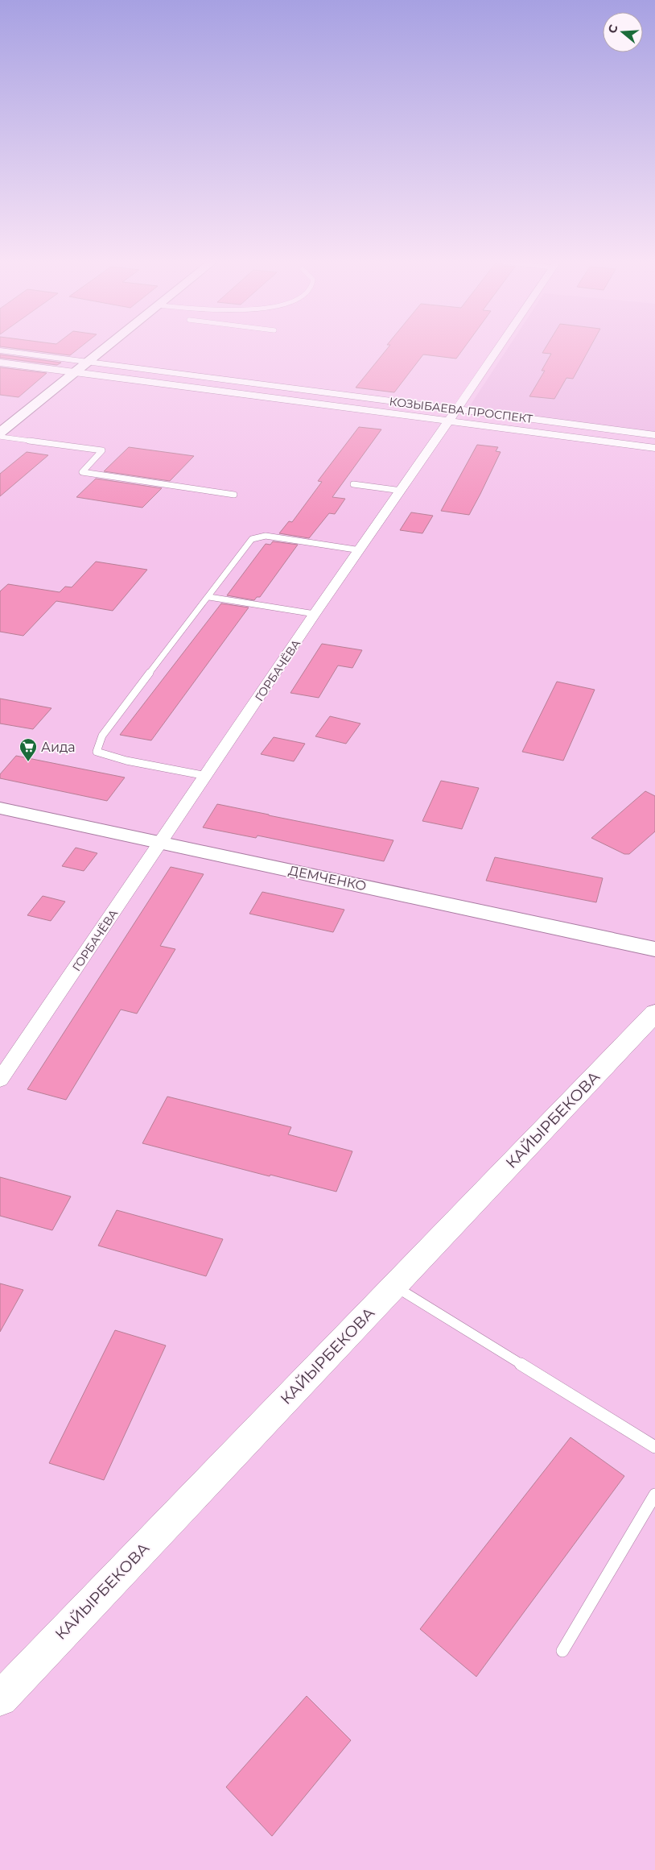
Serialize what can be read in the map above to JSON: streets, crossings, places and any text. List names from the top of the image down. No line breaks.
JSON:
{"streets":{"main road":["КАЙЫРБЕКОВА"],"street":["КОЗЫБАЕВА ПРОСПЕКТ","ГОРБАЧЁВА","ДЕМЧЕНКО"]},"crossings":[["КОЗЫБАЕВА ПРОСПЕКТ","ГОРБАЧЁВА"],["ГОРБАЧЁВА","ДЕМЧЕНКО"]],"places":{"supermarket":["Аида"]},"north":"left"}
